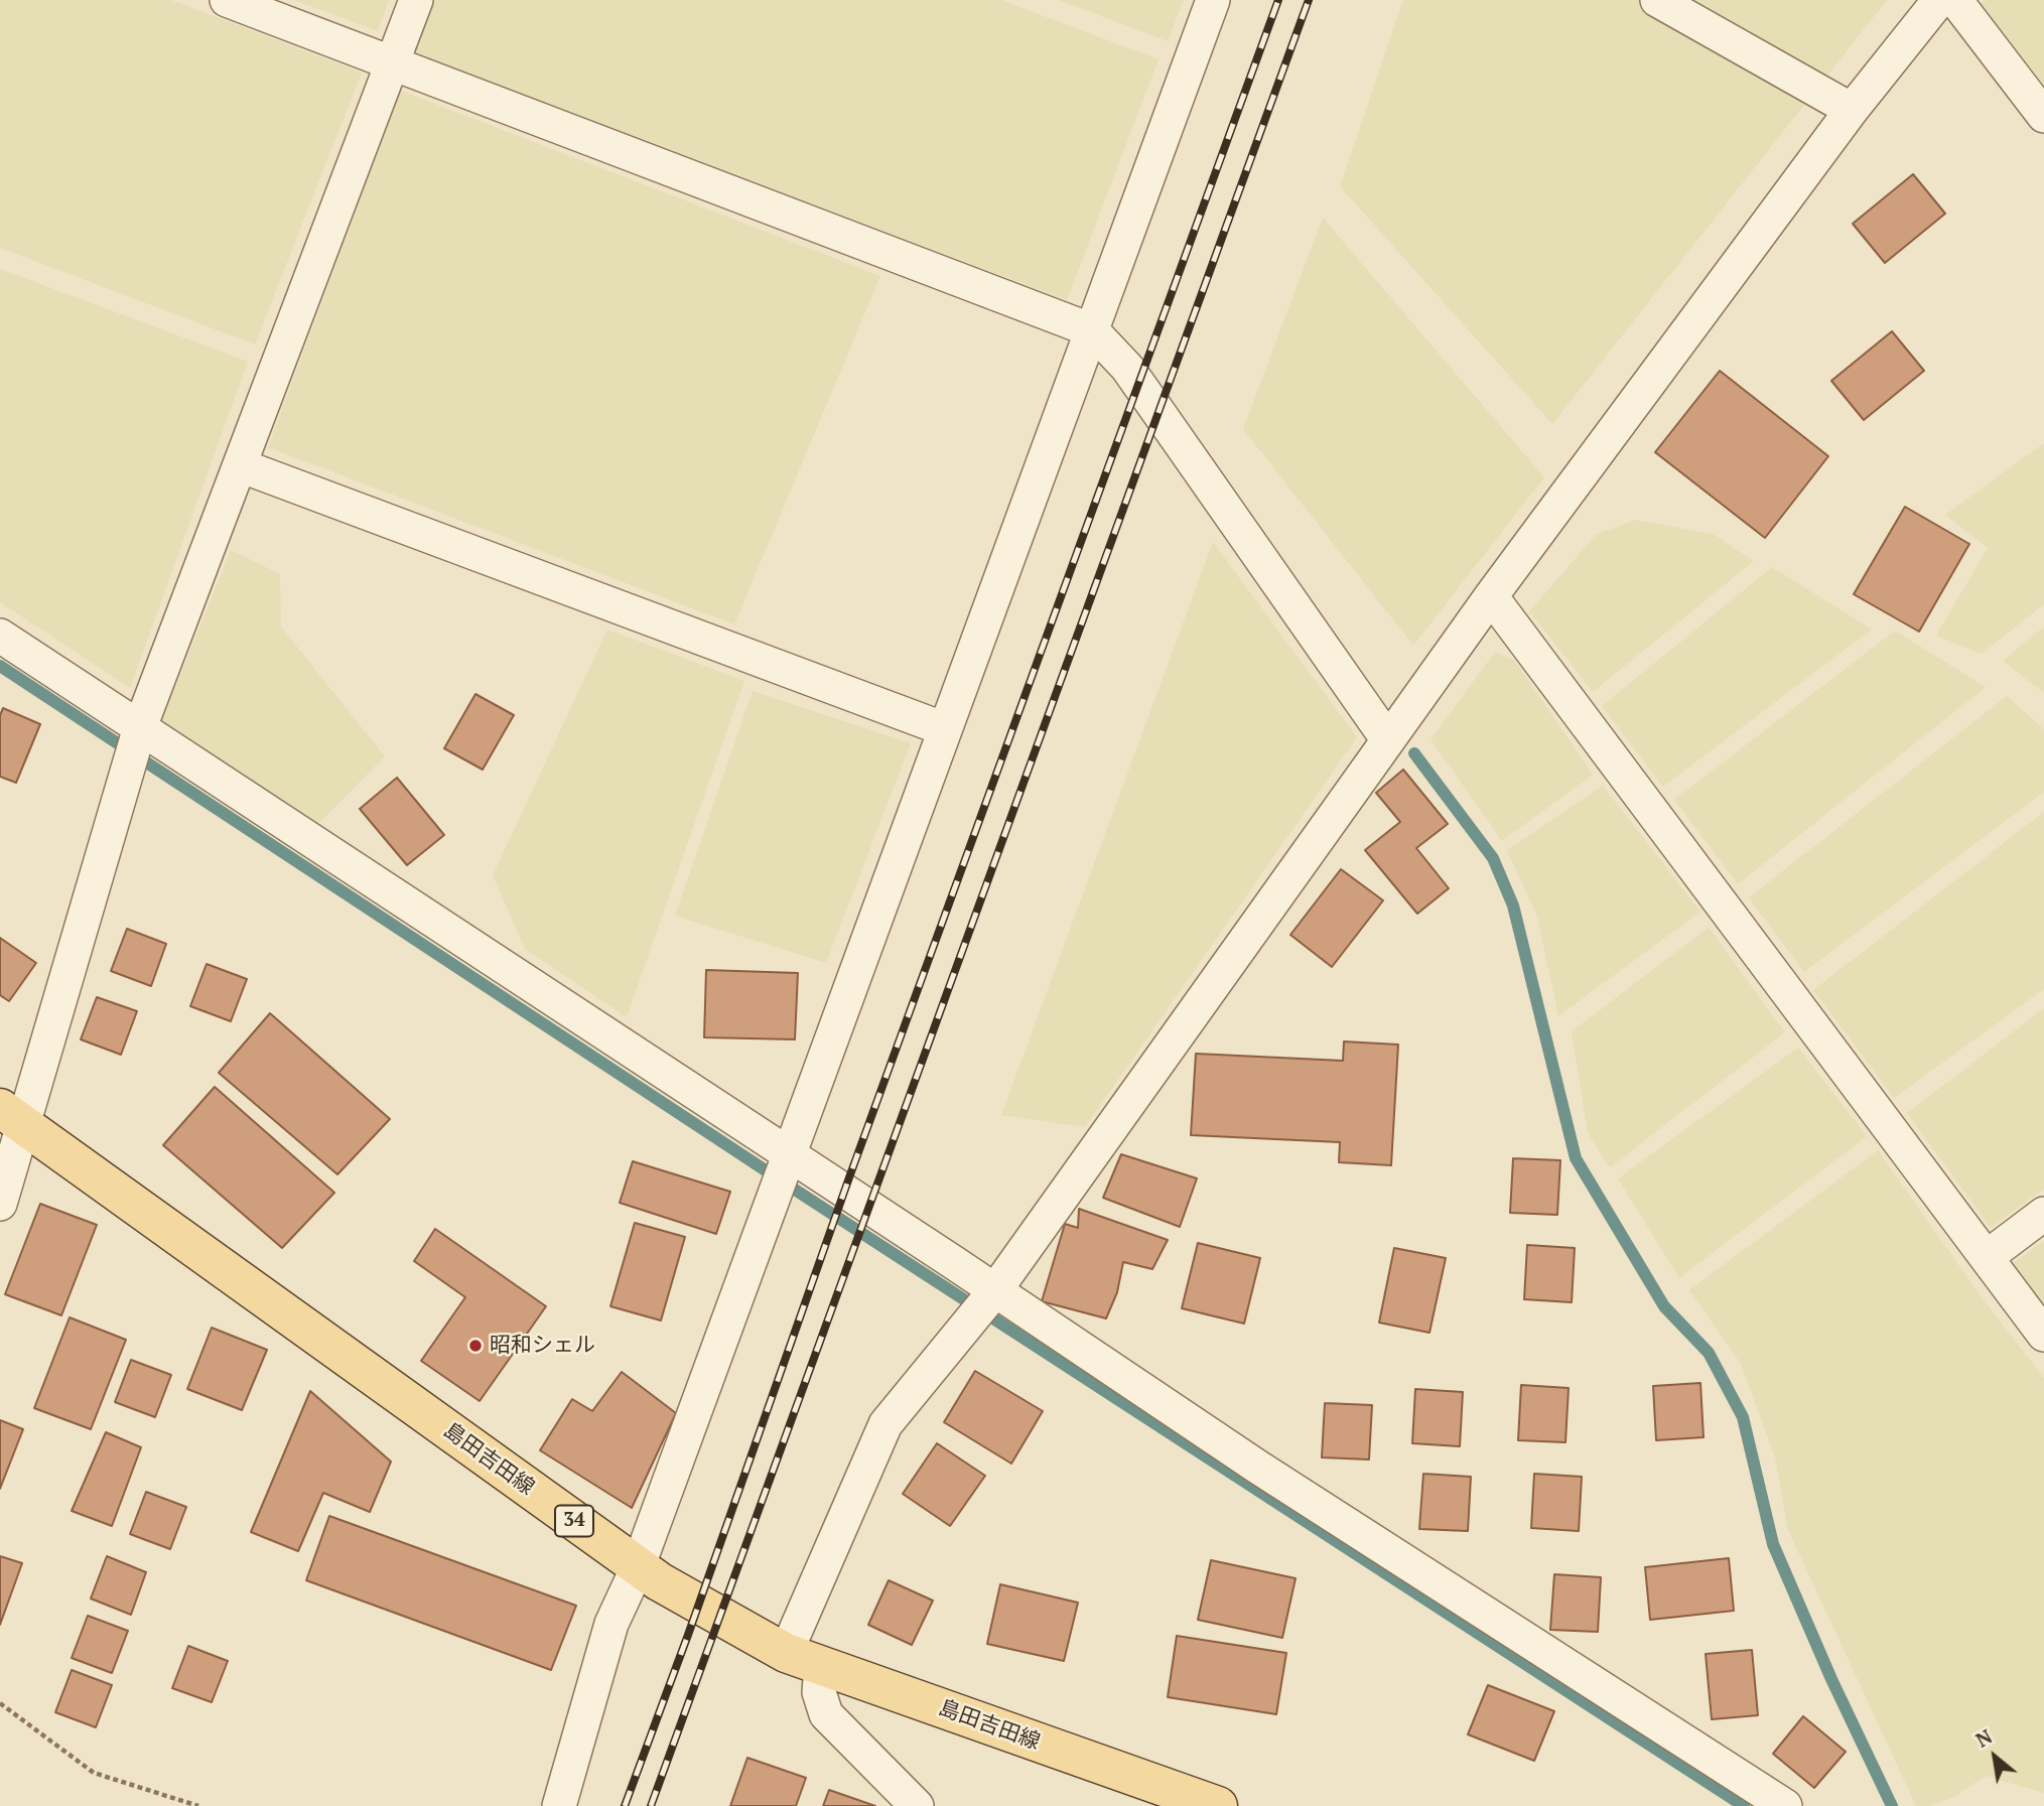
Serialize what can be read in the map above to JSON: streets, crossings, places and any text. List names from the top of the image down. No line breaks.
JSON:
{"streets":{"main road":["島田吉田線","34"]},"places":["昭和シェル"],"north":"top left"}
